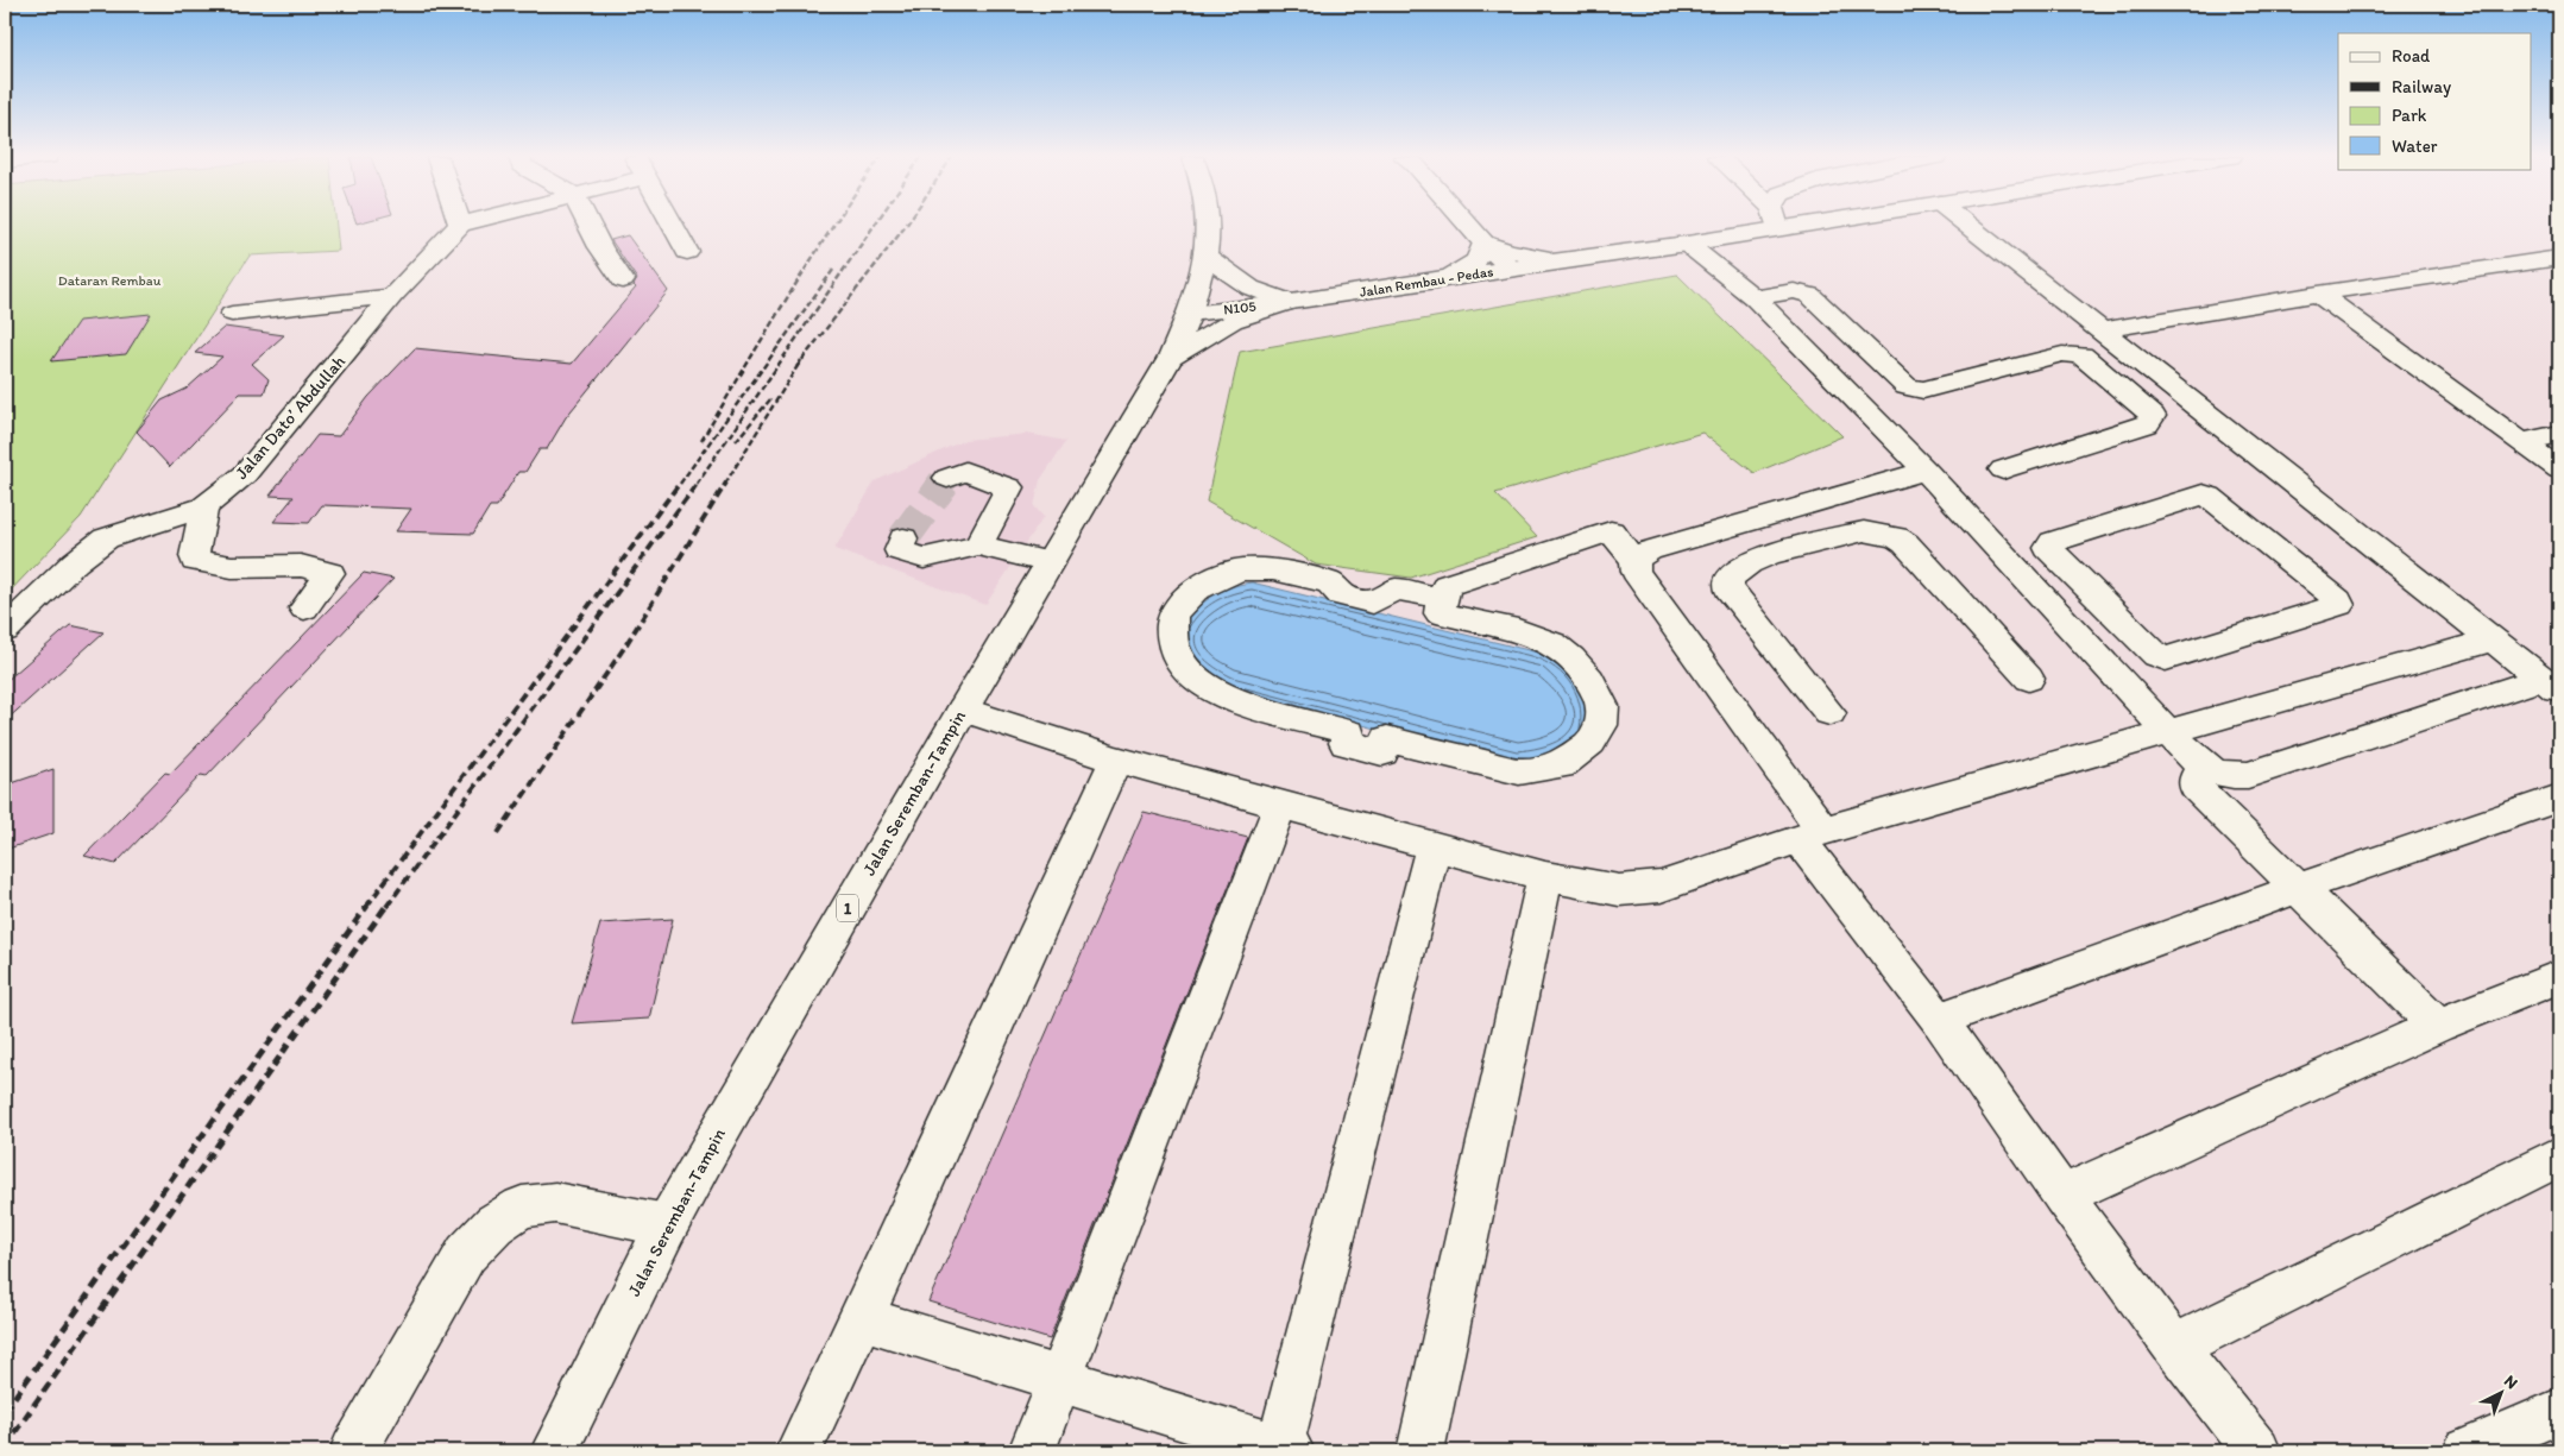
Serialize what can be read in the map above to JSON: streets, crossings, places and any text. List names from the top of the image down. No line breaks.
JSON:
{"streets":{"main road":["Jalan Rembau - Pedas","N105","Jalan Dato’ Abdullah","Jalan Seremban-Tampin","1"]},"crossings":[["Jalan Rembau - Pedas","N105"],["N105","Jalan Seremban-Tampin"]],"parks":["Dataran Rembau"],"legend":["Road","Railway","Park","Water"],"north":"top right"}
